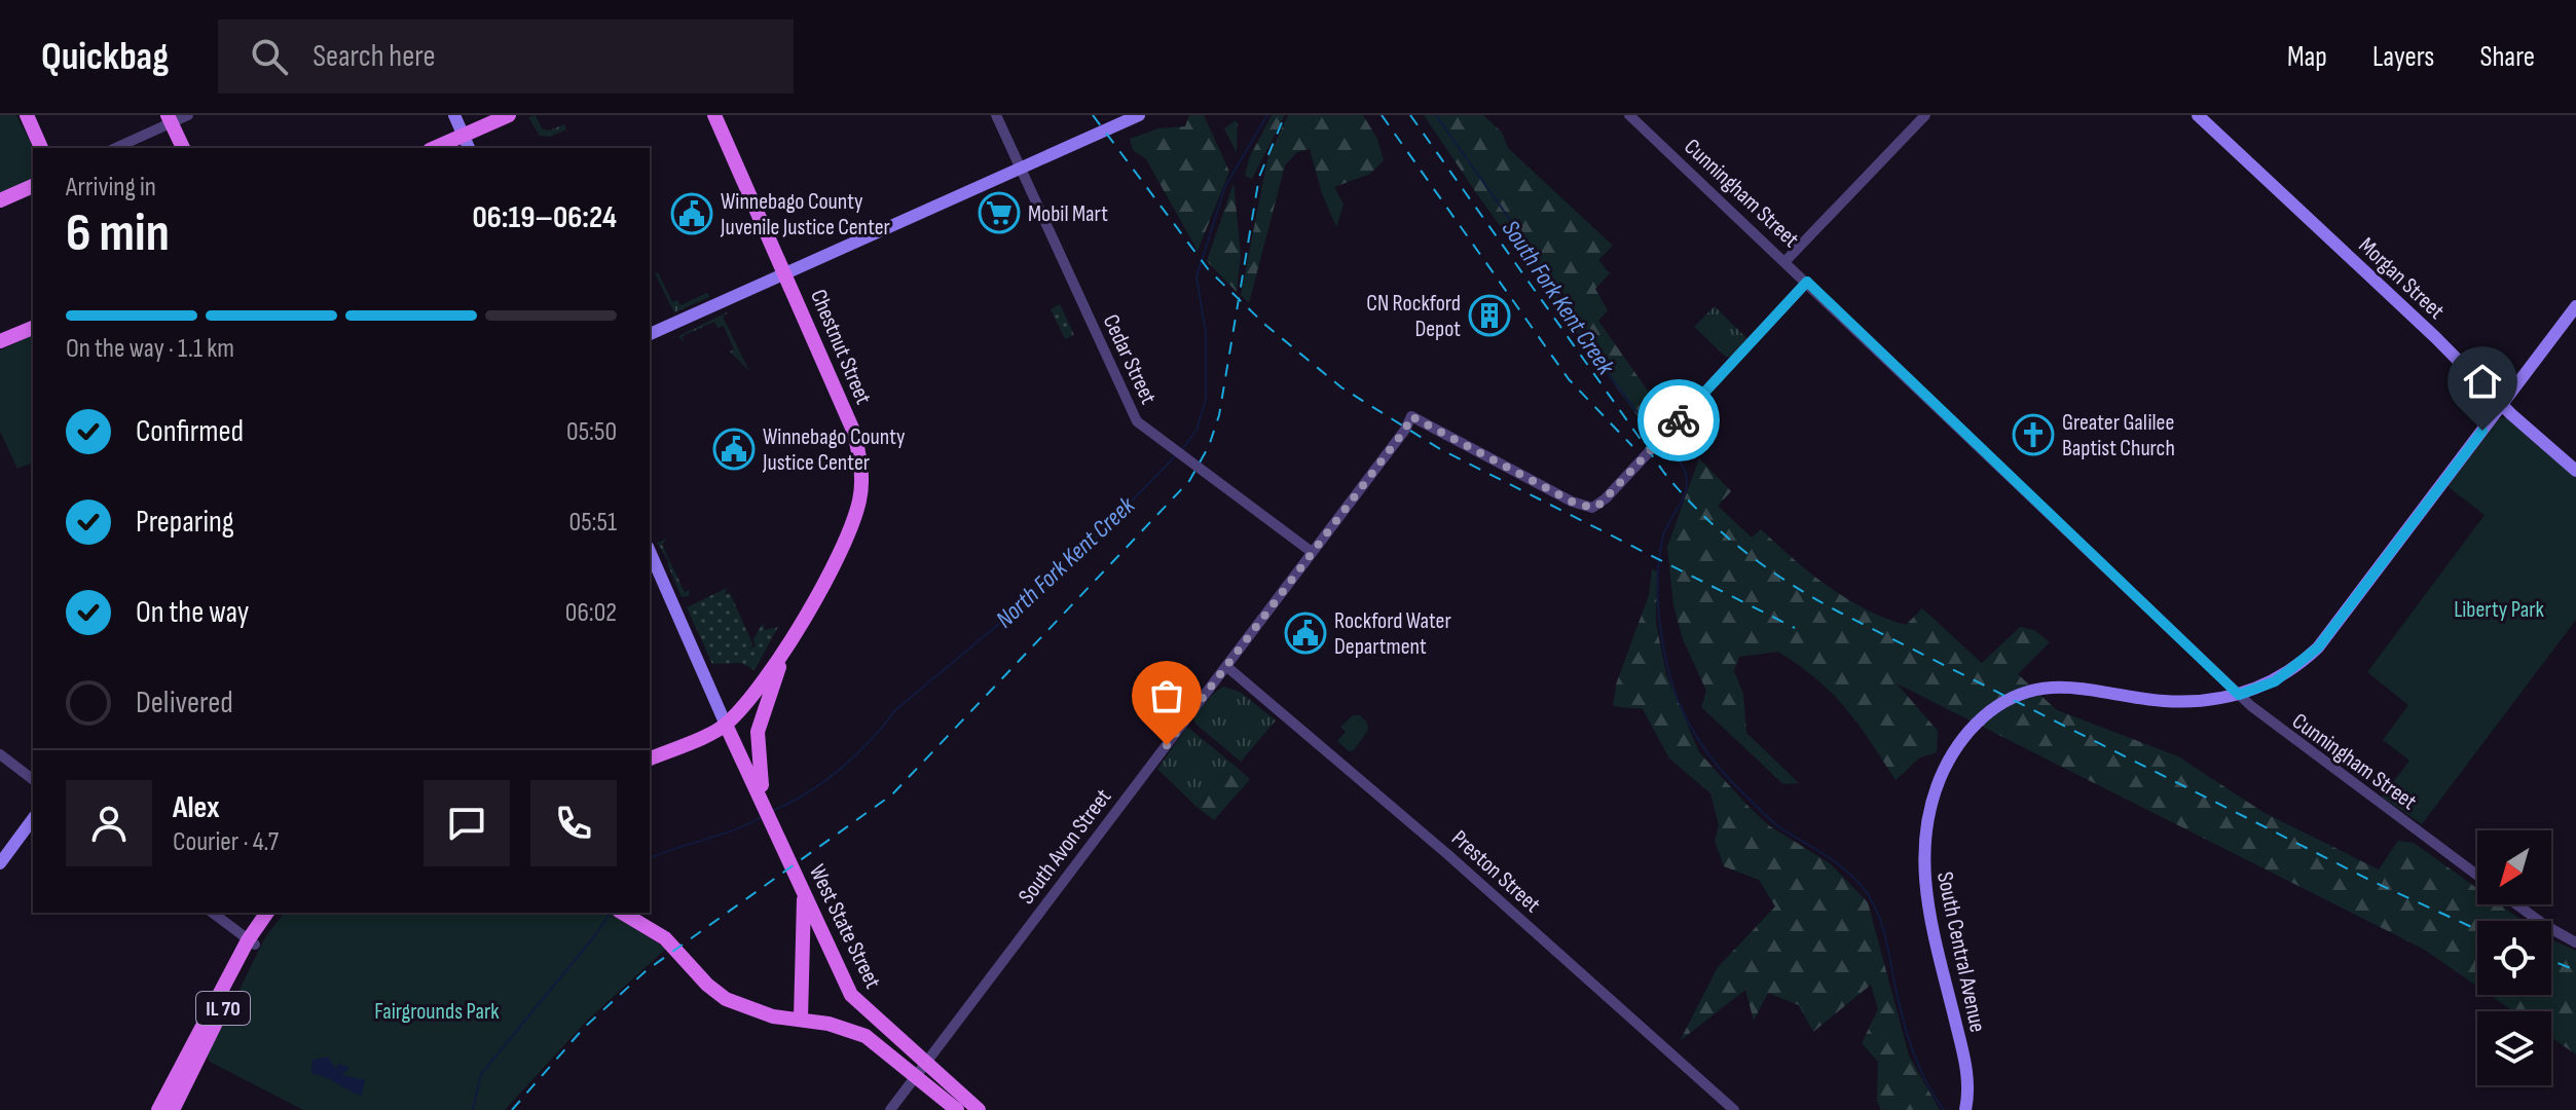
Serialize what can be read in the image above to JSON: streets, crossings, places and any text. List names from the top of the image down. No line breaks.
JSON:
{"streets":{"main road":["Morgan Street","Chestnut Street","West State Street","South Central Avenue","IL 70"],"street":["Cunningham Street","Cedar Street","South Avon Street","Preston Street"]},"crossings":[["Cunningham Street","South Avon Street"],["Cunningham Street","South Central Avenue"],["Morgan Street","South Central Avenue"],["Cedar Street","South Avon Street"],["South Avon Street","Preston Street"],["South Avon Street","West State Street"]],"water":["South Fork Kent Creek","North Fork Kent Creek"],"parks":["Liberty Park","Fairgrounds Park"],"places":{"supermarket":["Mobil Mart"],"public building":["Winnebago County Juvenile Justice Center","Winnebago County Justice Center","Rockford Water Department"],"building":["CN Rockford Depot"],"church":["Greater Galilee Baptist Church"]},"north":"bottom left","page":{"header":"Quickbag","search":"Search here","nav":["Map","Layers","Share"],"heading":["6 min","Arriving in","06:19–06:24"],"panel":["Alex","Courier · 4.7"],"bar":"On the way · 1.1 km","list":[["Confirmed","05:50"],["Preparing","05:51"],["On the way","06:02"],"Delivered"]}}
